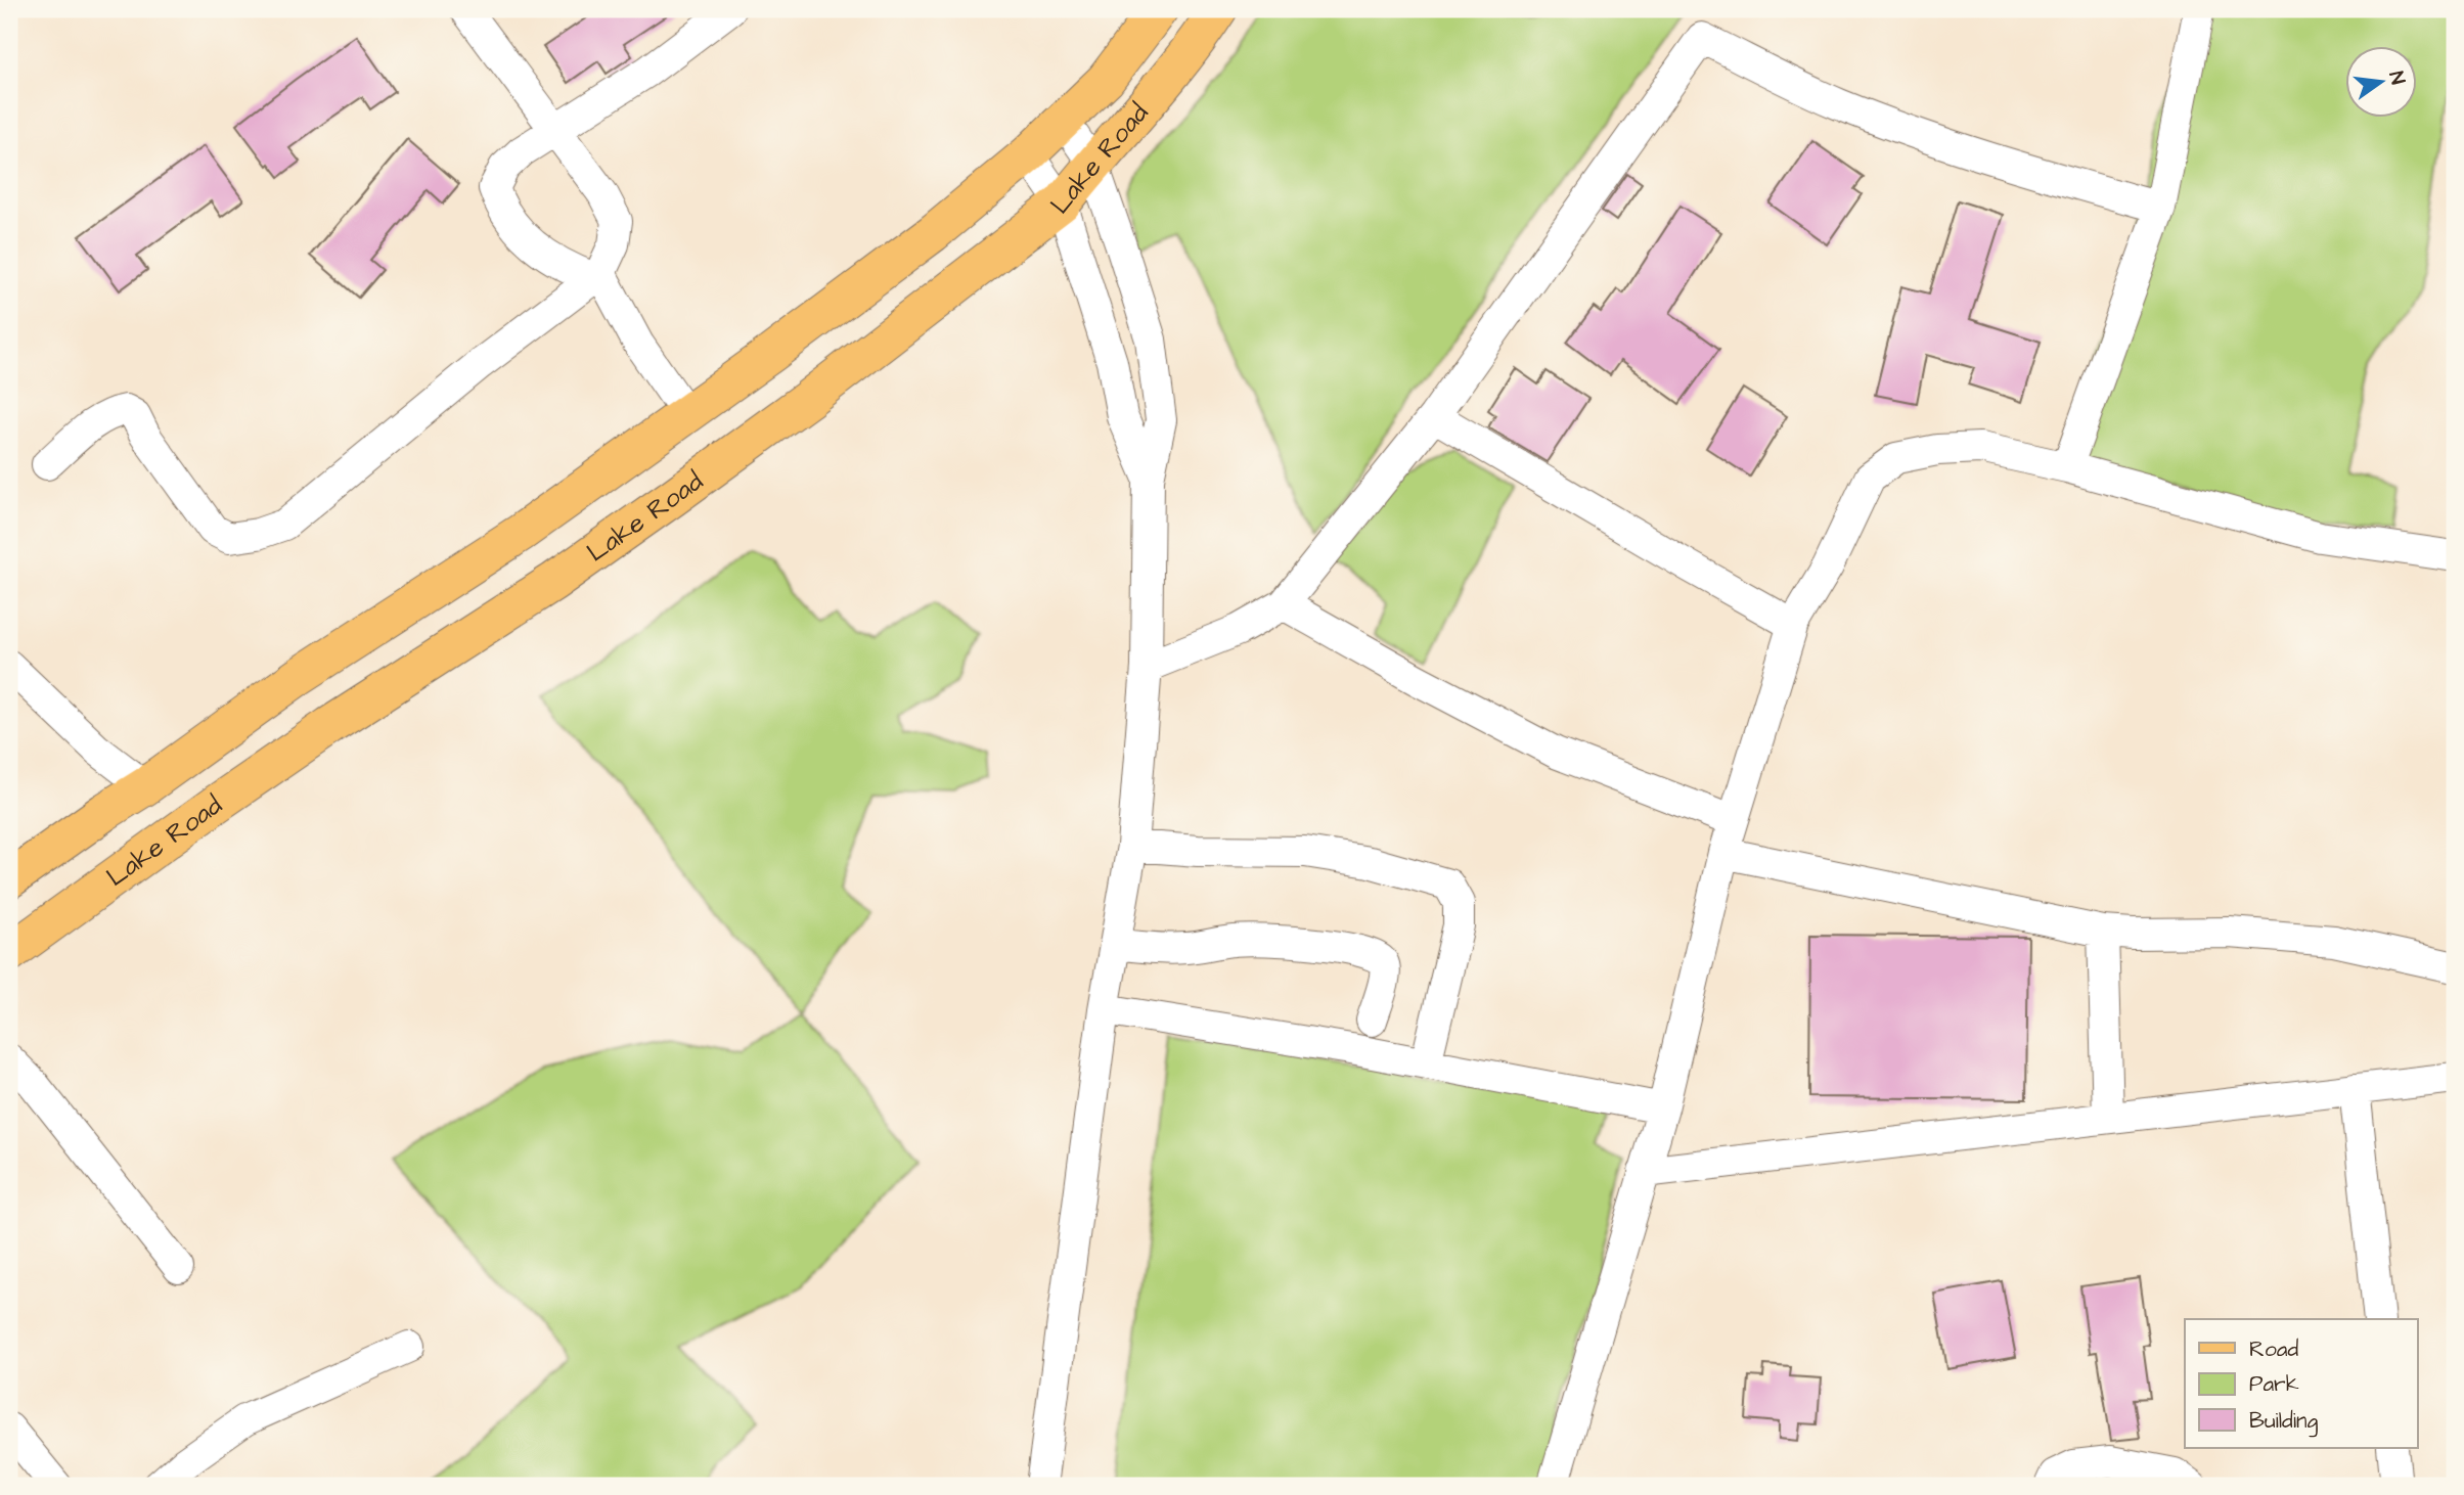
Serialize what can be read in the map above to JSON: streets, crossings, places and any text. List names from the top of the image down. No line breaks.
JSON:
{"streets":{"main road":["Lake Road"]},"legend":["Road","Park","Building"],"north":"right"}
